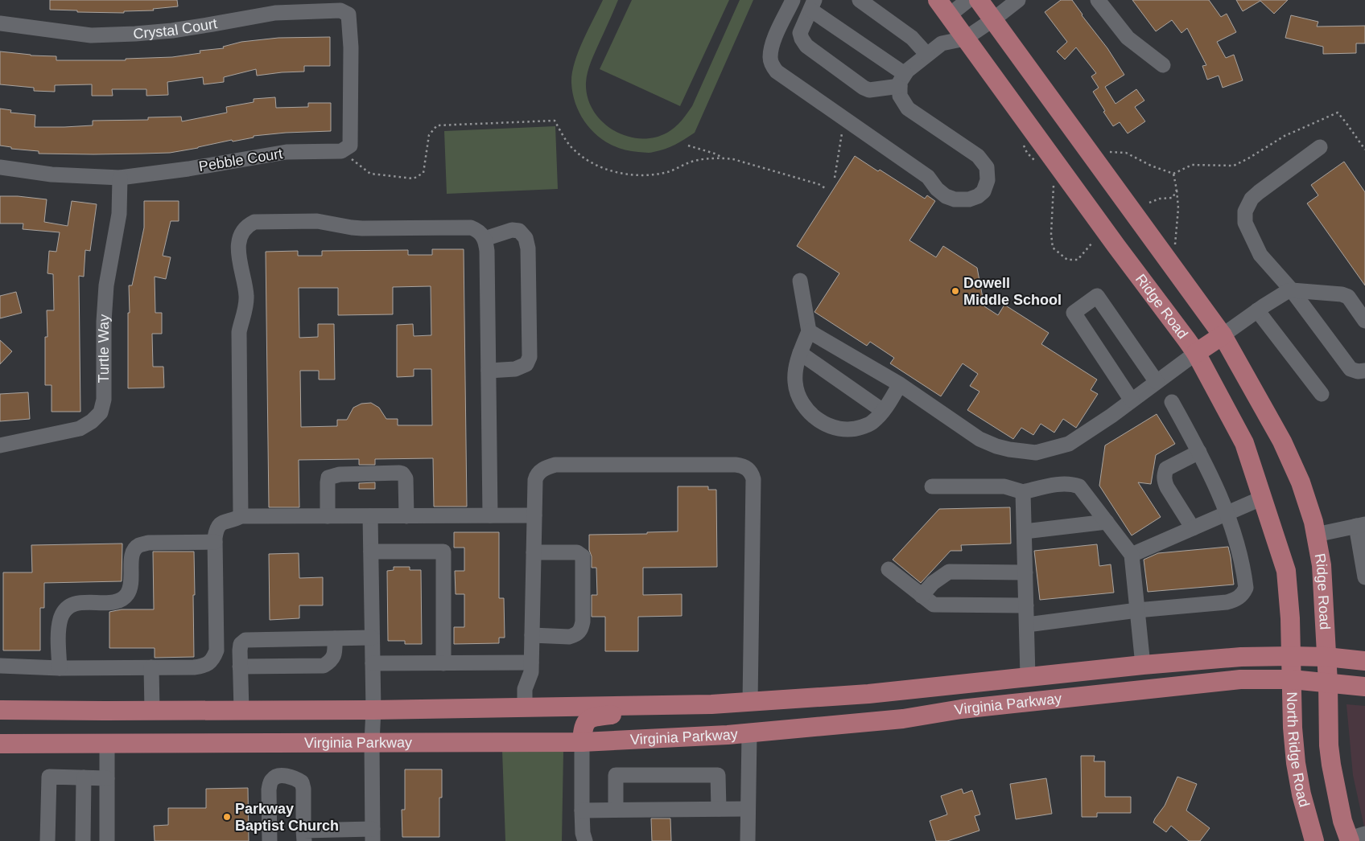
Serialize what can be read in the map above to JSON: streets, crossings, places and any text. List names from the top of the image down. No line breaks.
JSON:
{"streets":{"main road":["Ridge Road","Virginia Parkway","North Ridge Road"],"street":["Crystal Court","Pebble Court","Turtle Way"]},"crossings":[["Crystal Court","Pebble Court"],["Pebble Court","Turtle Way"],["Ridge Road","Virginia Parkway"],["Ridge Road","North Ridge Road"],["Virginia Parkway","North Ridge Road"]],"places":["Dowell Middle School","Parkway Baptist Church"]}
